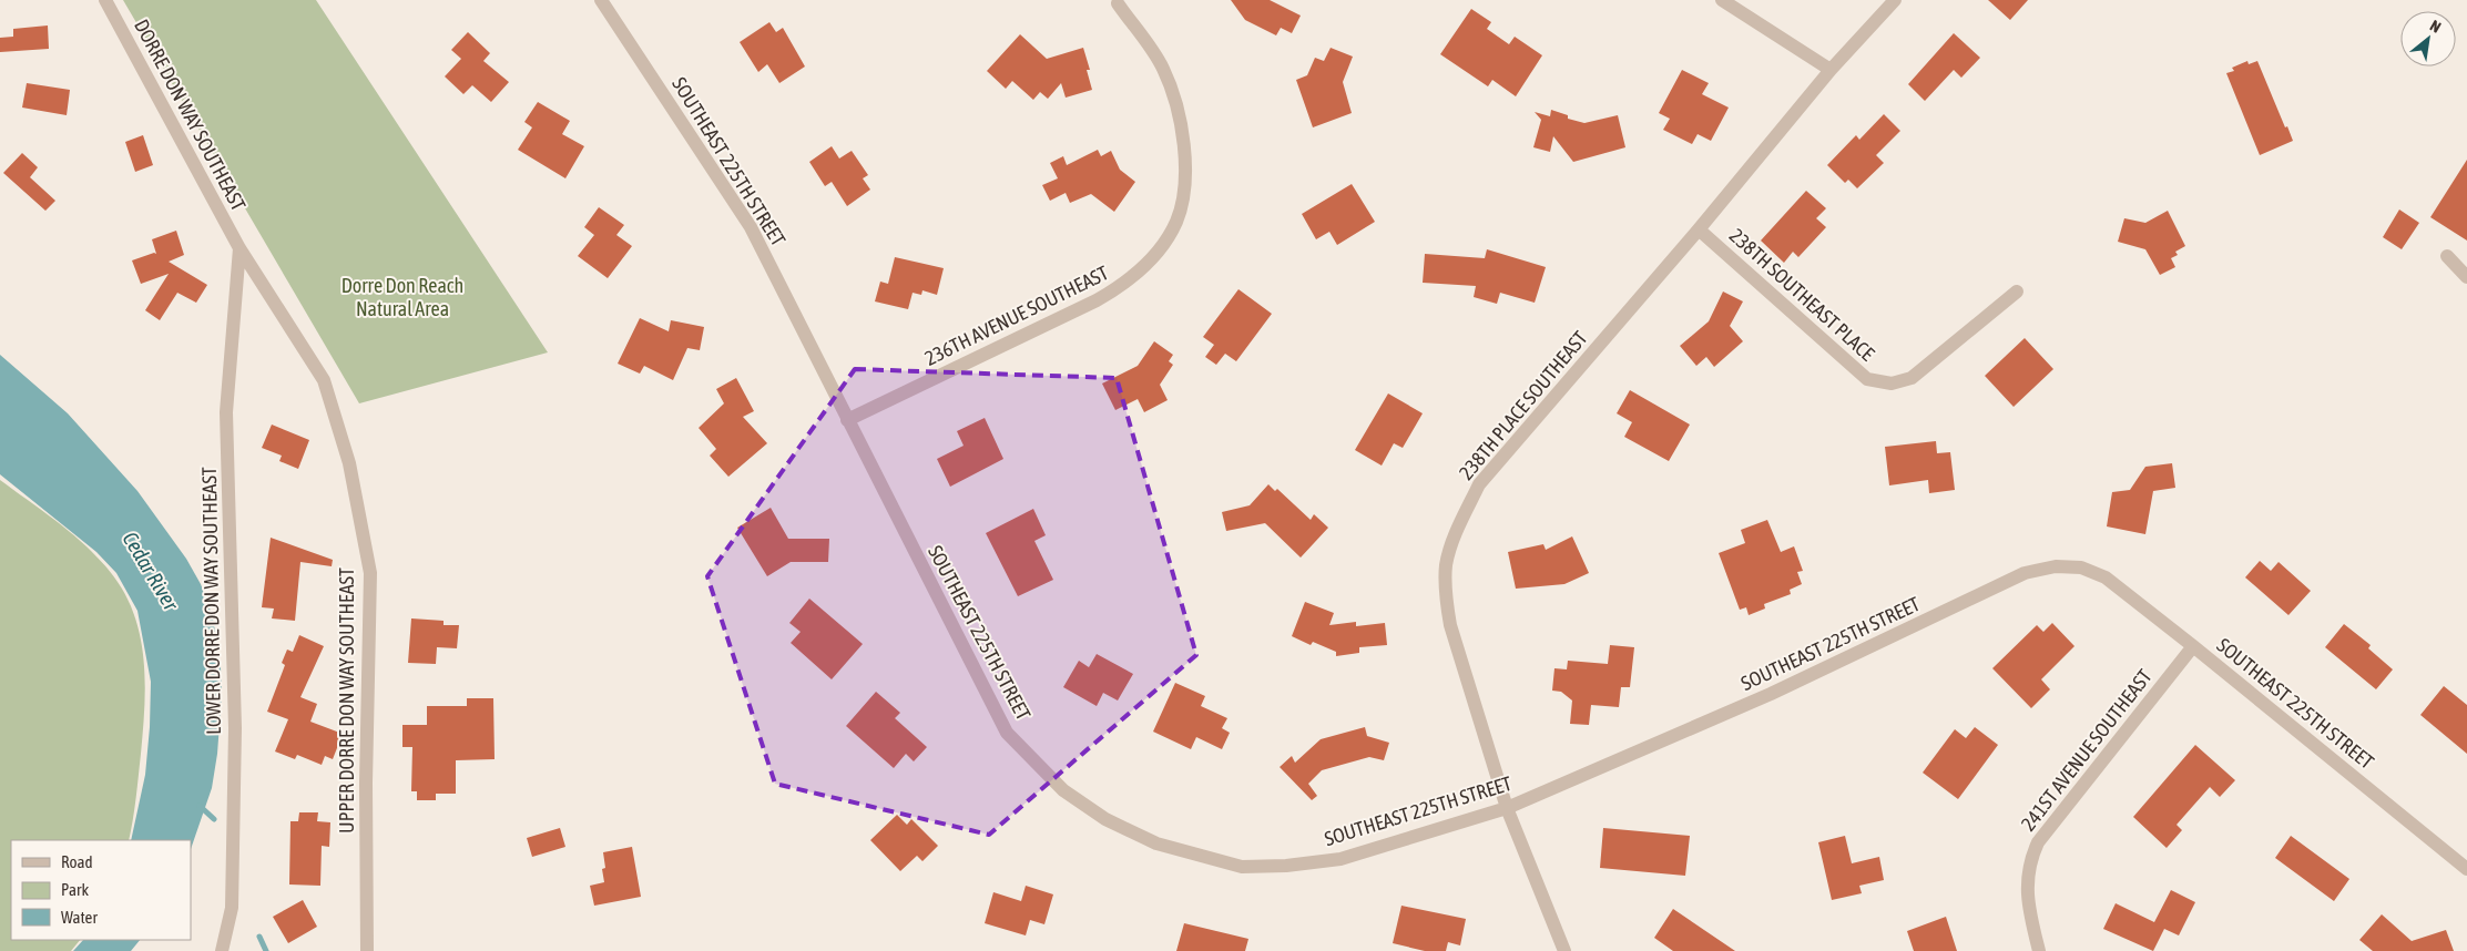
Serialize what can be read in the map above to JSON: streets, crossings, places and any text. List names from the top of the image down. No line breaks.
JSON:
{"streets":{"street":["DORRE DON WAY SOUTHEAST","SOUTHEAST 225TH STREET","238TH SOUTHEAST PLACE","236TH AVENUE SOUTHEAST","238TH PLACE SOUTHEAST","LOWER DORRE DON WAY SOUTHEAST","UPPER DORRE DON WAY SOUTHEAST","241ST AVENUE SOUTHEAST"]},"crossings":[["DORRE DON WAY SOUTHEAST","LOWER DORRE DON WAY SOUTHEAST"],["DORRE DON WAY SOUTHEAST","UPPER DORRE DON WAY SOUTHEAST"],["SOUTHEAST 225TH STREET","236TH AVENUE SOUTHEAST"],["SOUTHEAST 225TH STREET","238TH PLACE SOUTHEAST"],["SOUTHEAST 225TH STREET","241ST AVENUE SOUTHEAST"],["238TH SOUTHEAST PLACE","238TH PLACE SOUTHEAST"],["LOWER DORRE DON WAY SOUTHEAST","UPPER DORRE DON WAY SOUTHEAST"]],"water":["Cedar River"],"parks":["Dorre Don Reach Natural Area"],"legend":["Road","Park","Water"],"north":"top right"}
